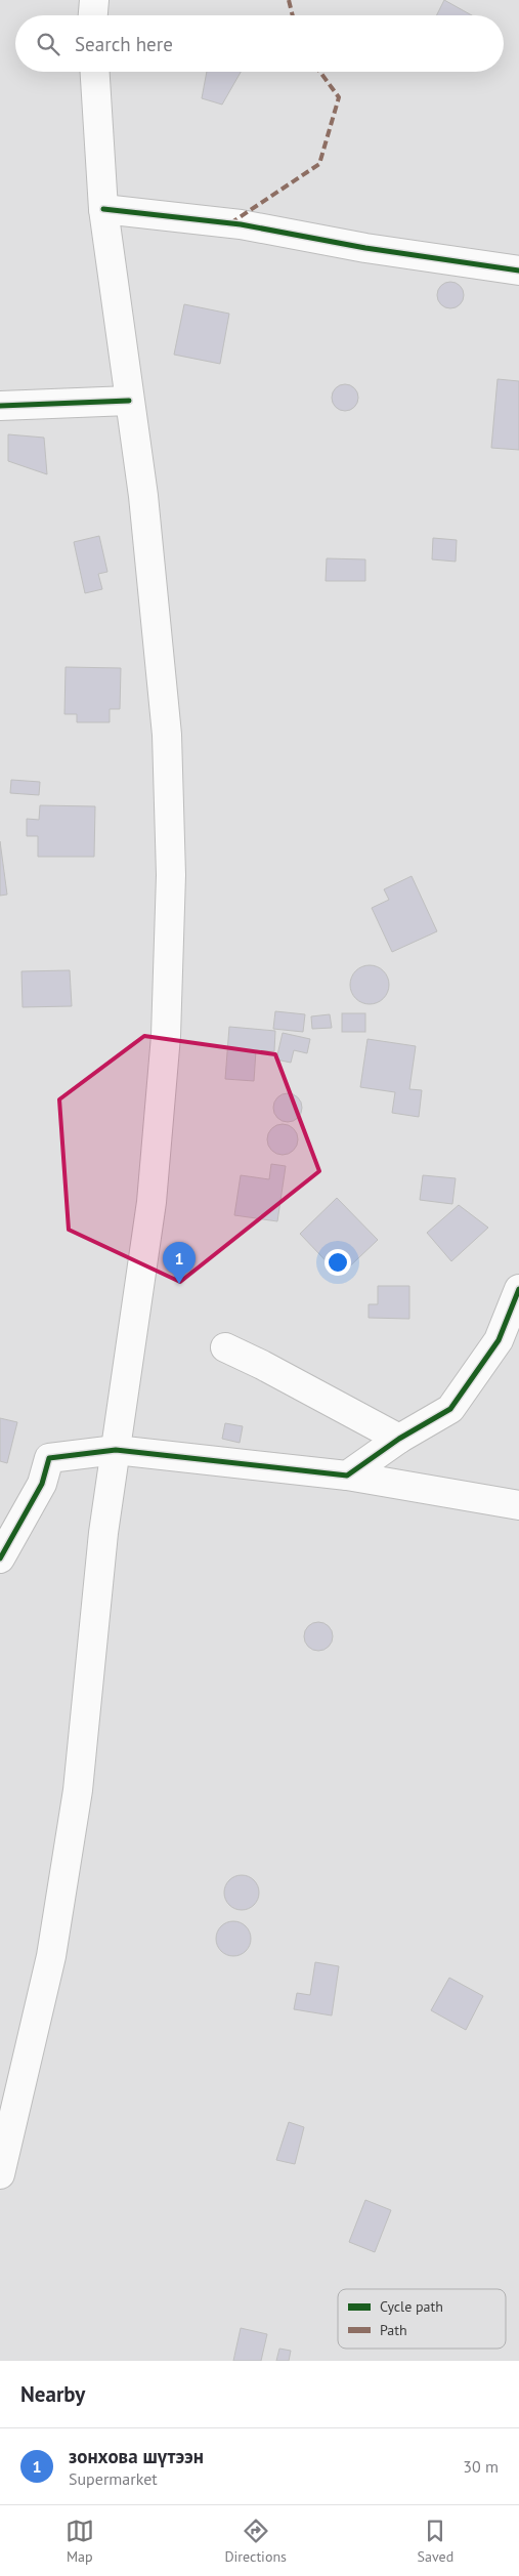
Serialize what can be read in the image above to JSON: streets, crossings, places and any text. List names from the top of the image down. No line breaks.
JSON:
{"legend":["Cycle path","Path"],"page":{"search":"Search here","pins":"1","heading":"Nearby","list":[{"mark":"1","name":"зонхова шүтээн","note":"Supermarket","value":"30 m"}],"nav":["Map","Directions","Saved"]}}
